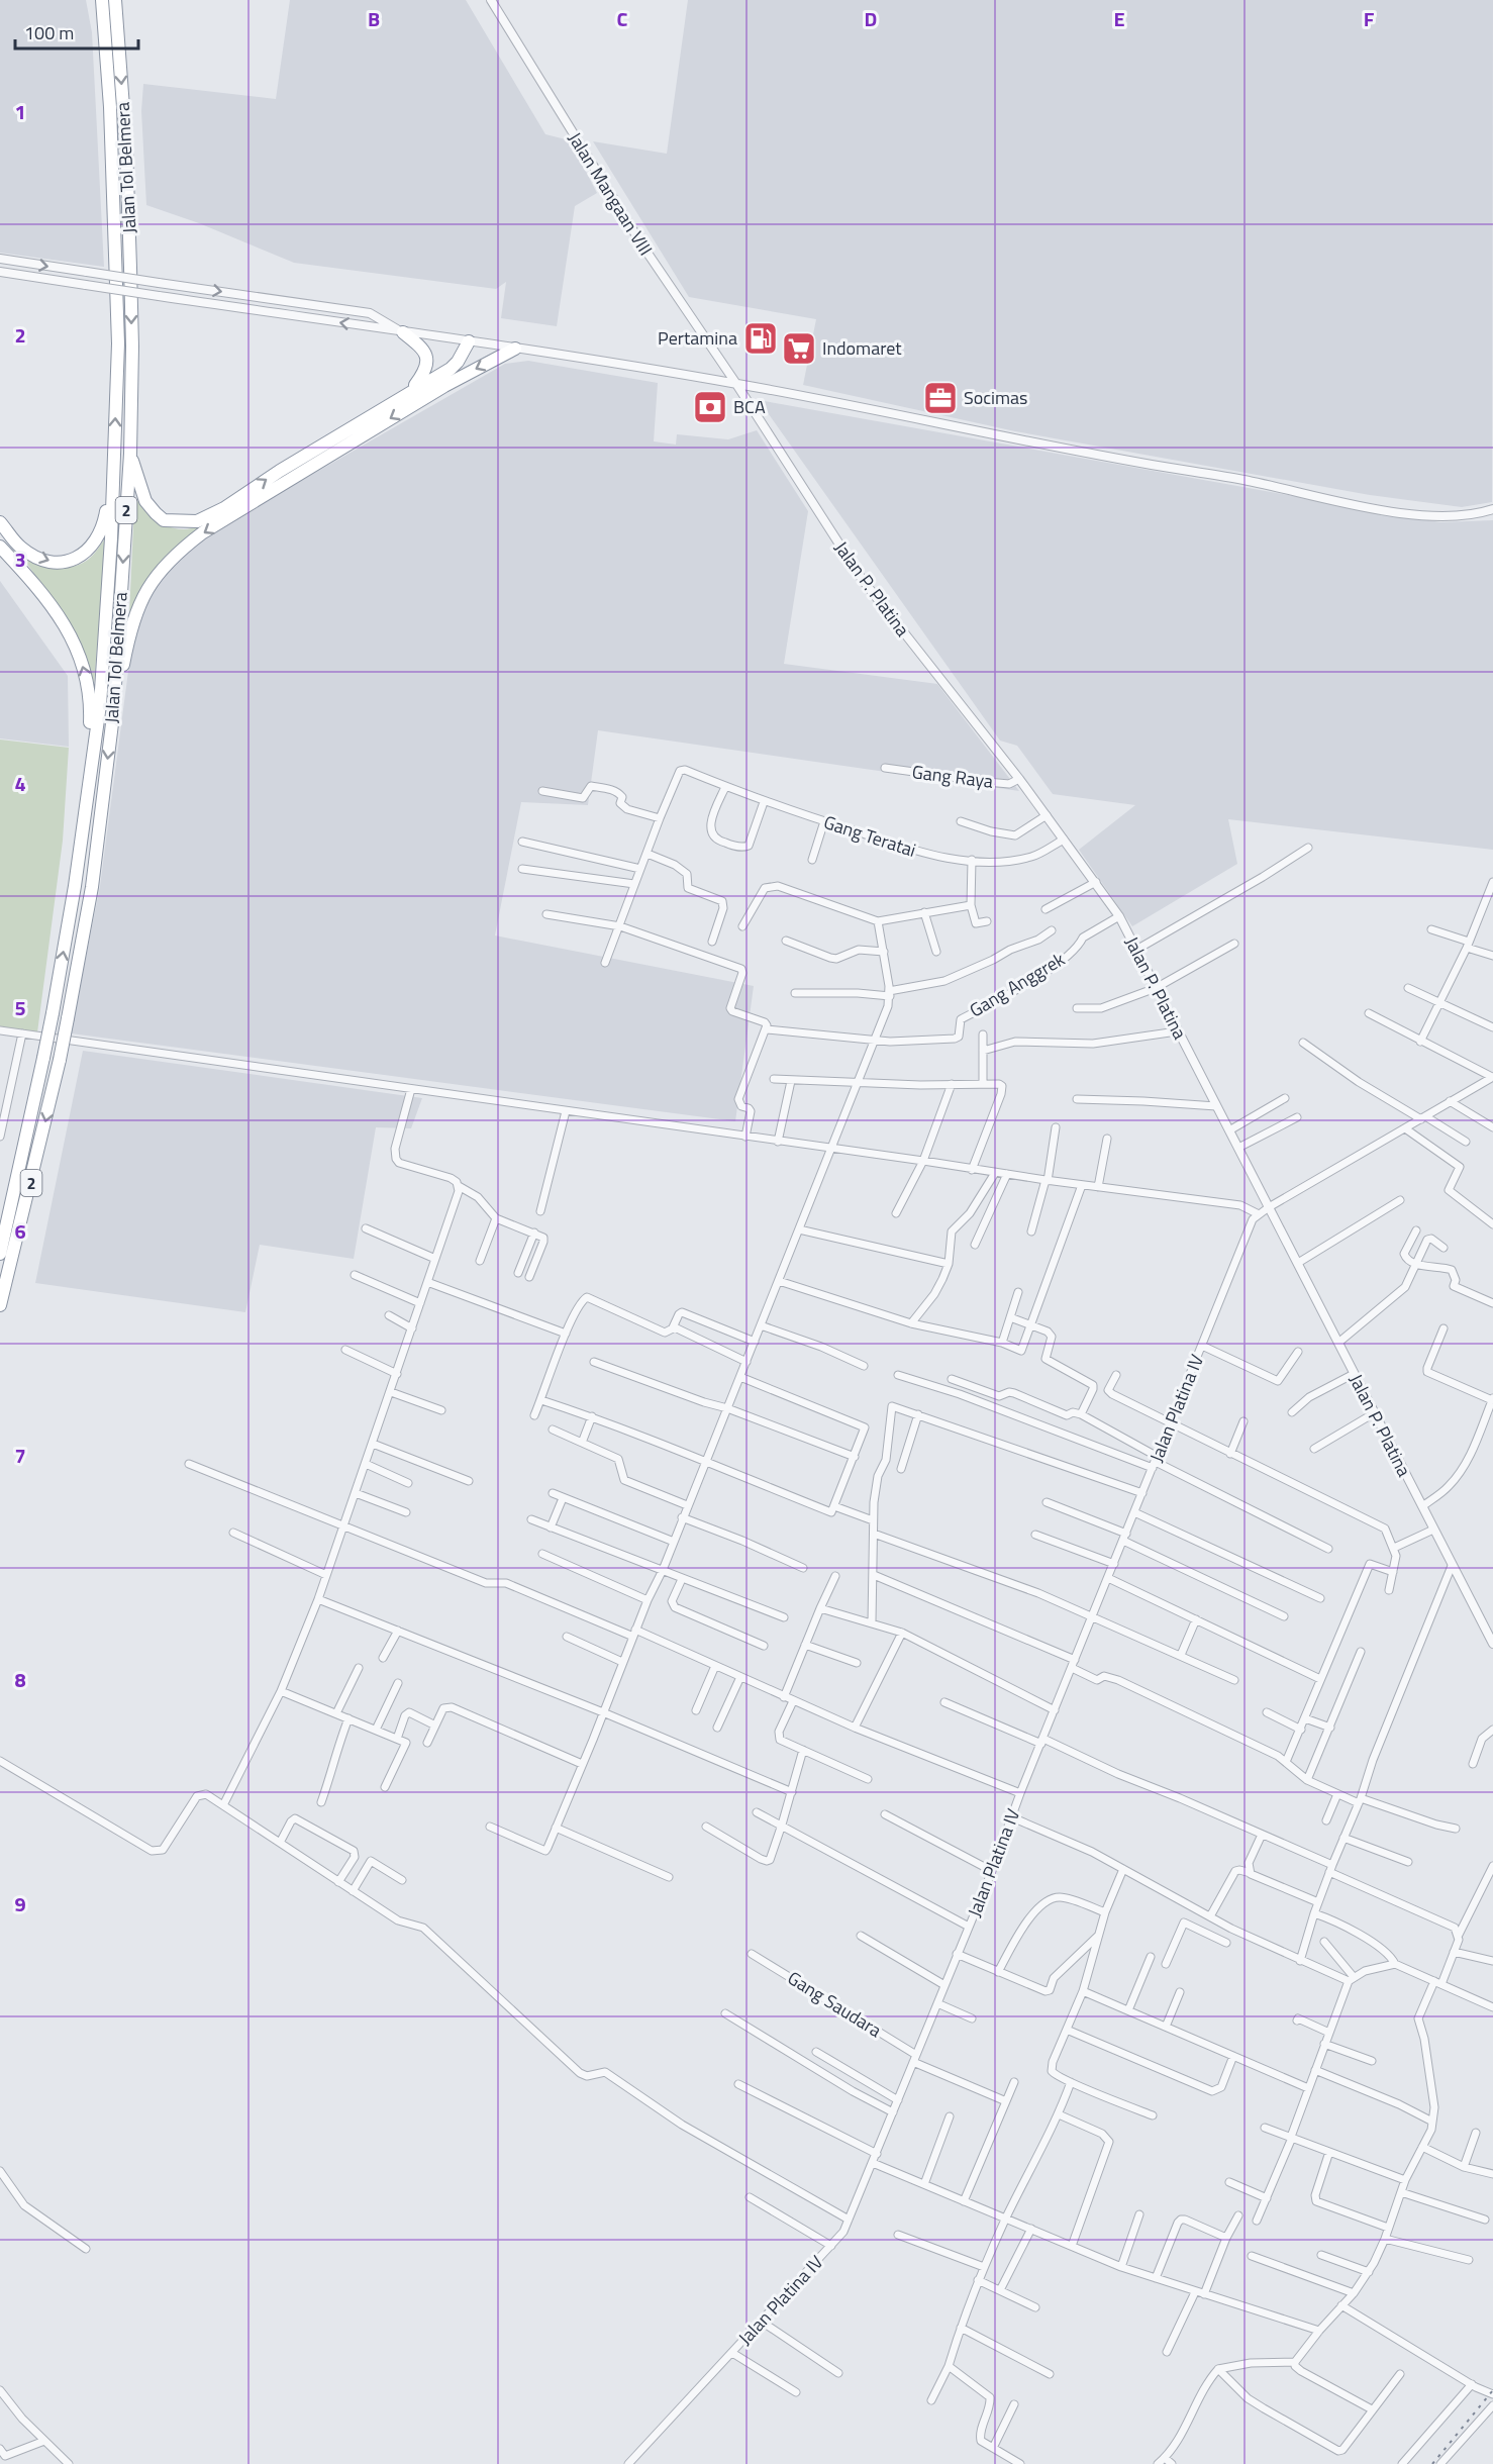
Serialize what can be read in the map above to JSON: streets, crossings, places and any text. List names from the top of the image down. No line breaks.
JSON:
{"streets":{"highway":["Jalan Tol Belmera","2"],"street":["Jalan Mangaan VIII","Jalan P. Platina","Gang Raya","Gang Teratai","Gang Anggrek","Jalan Platina IV","Gang Saudara"]},"crossings":[["Jalan Mangaan VIII","Jalan P. Platina"],["Jalan P. Platina","Gang Raya"],["Jalan P. Platina","Gang Teratai"],["Jalan P. Platina","Gang Anggrek"],["Jalan P. Platina","Jalan Platina IV"],["Jalan Platina IV","Gang Saudara"]],"places":{"fuel station":["Pertamina"],"supermarket":["Indomaret"],"office":["Socimas"],"bank":["BCA"]},"scale_bar":"100 m","grid":{"columns":["B","C","D","E","F"],"rows":["1","2","3","4","5","6","7","8","9"]}}
